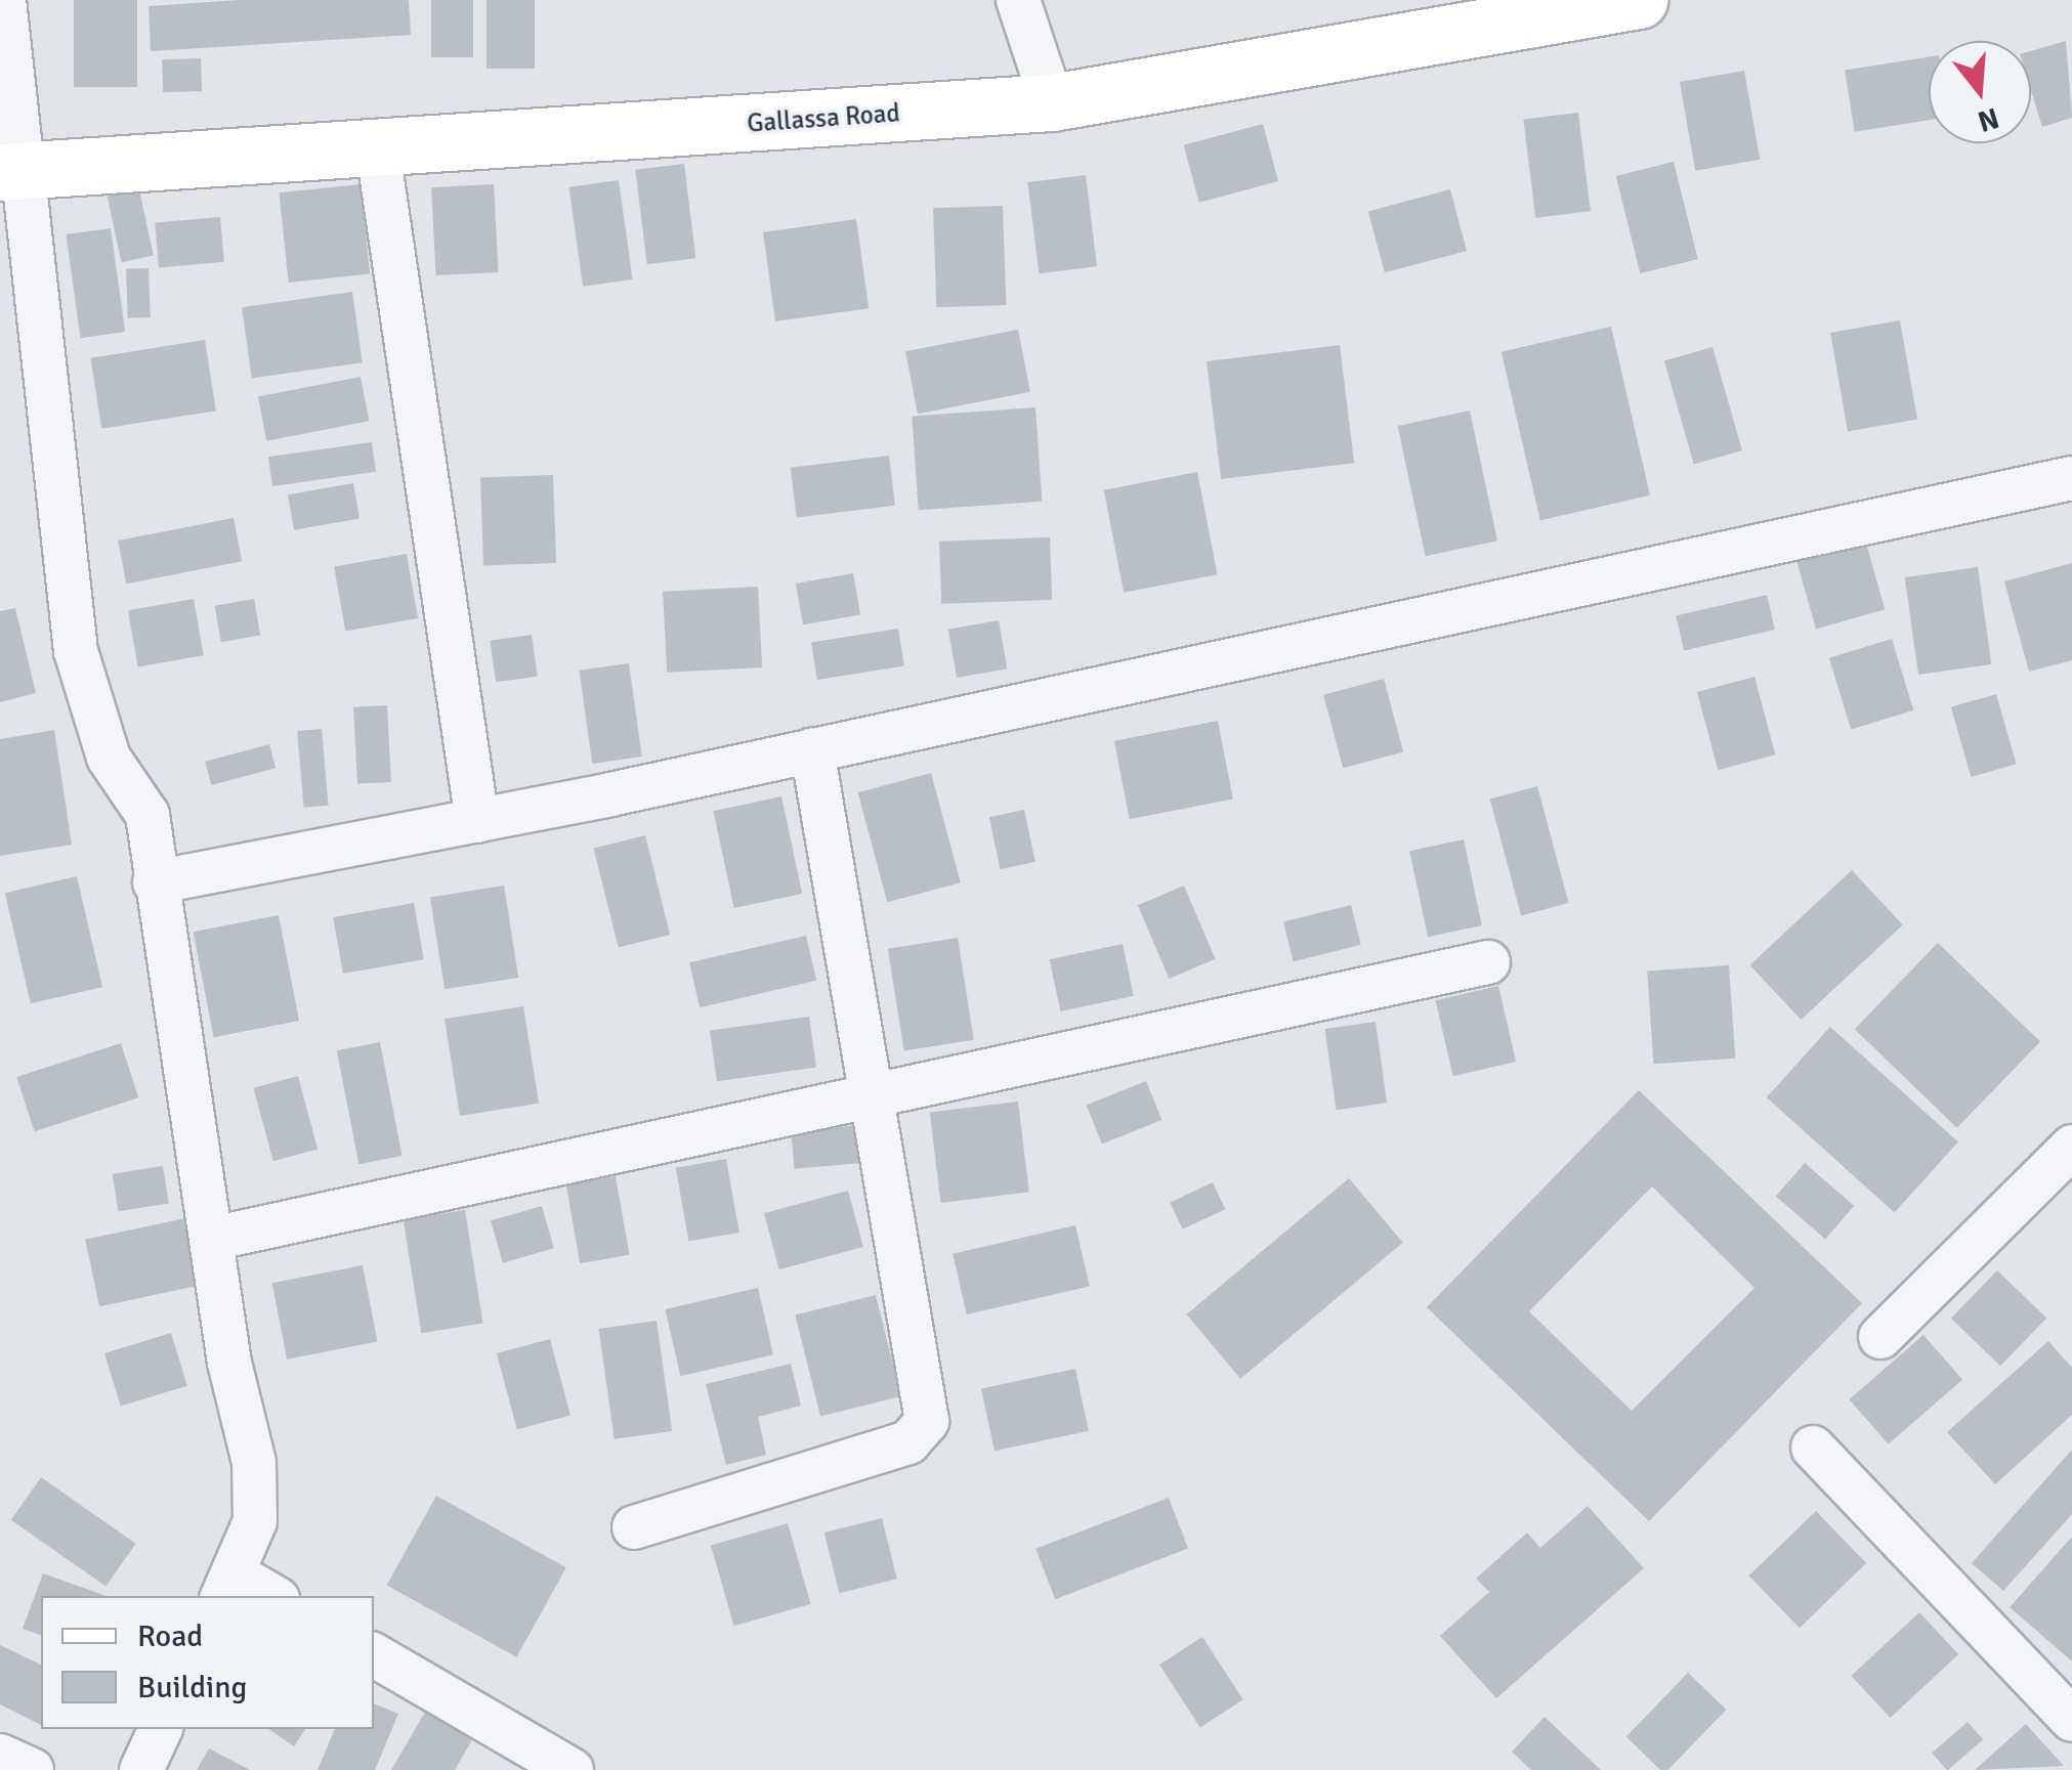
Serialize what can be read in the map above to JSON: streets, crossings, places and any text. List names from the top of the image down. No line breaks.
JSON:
{"streets":{"main road":["Gallassa Road"]},"legend":["Road","Building"],"north":"bottom"}
